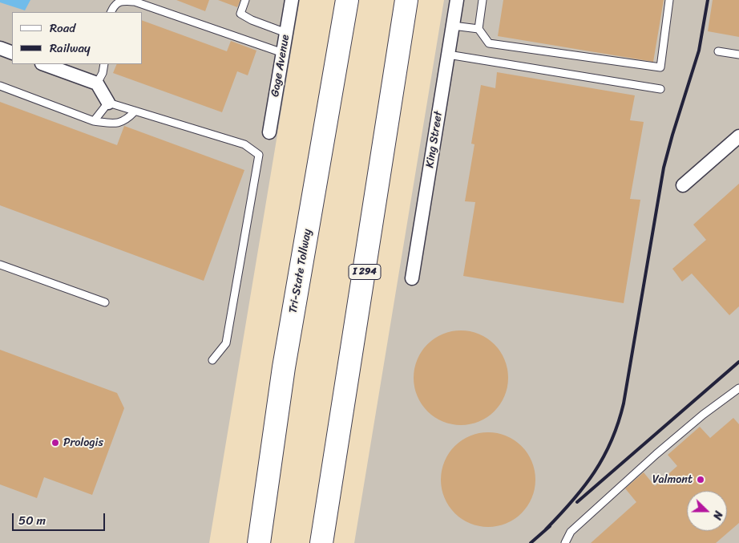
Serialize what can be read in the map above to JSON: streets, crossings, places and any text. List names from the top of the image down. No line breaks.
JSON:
{"streets":{"highway":["Tri-State Tollway","I 294"],"street":["Gage Avenue","King Street"]},"places":["Prologis","Valmont"],"legend":["Road","Railway"],"scale_bar":"50 m","north":"right"}
